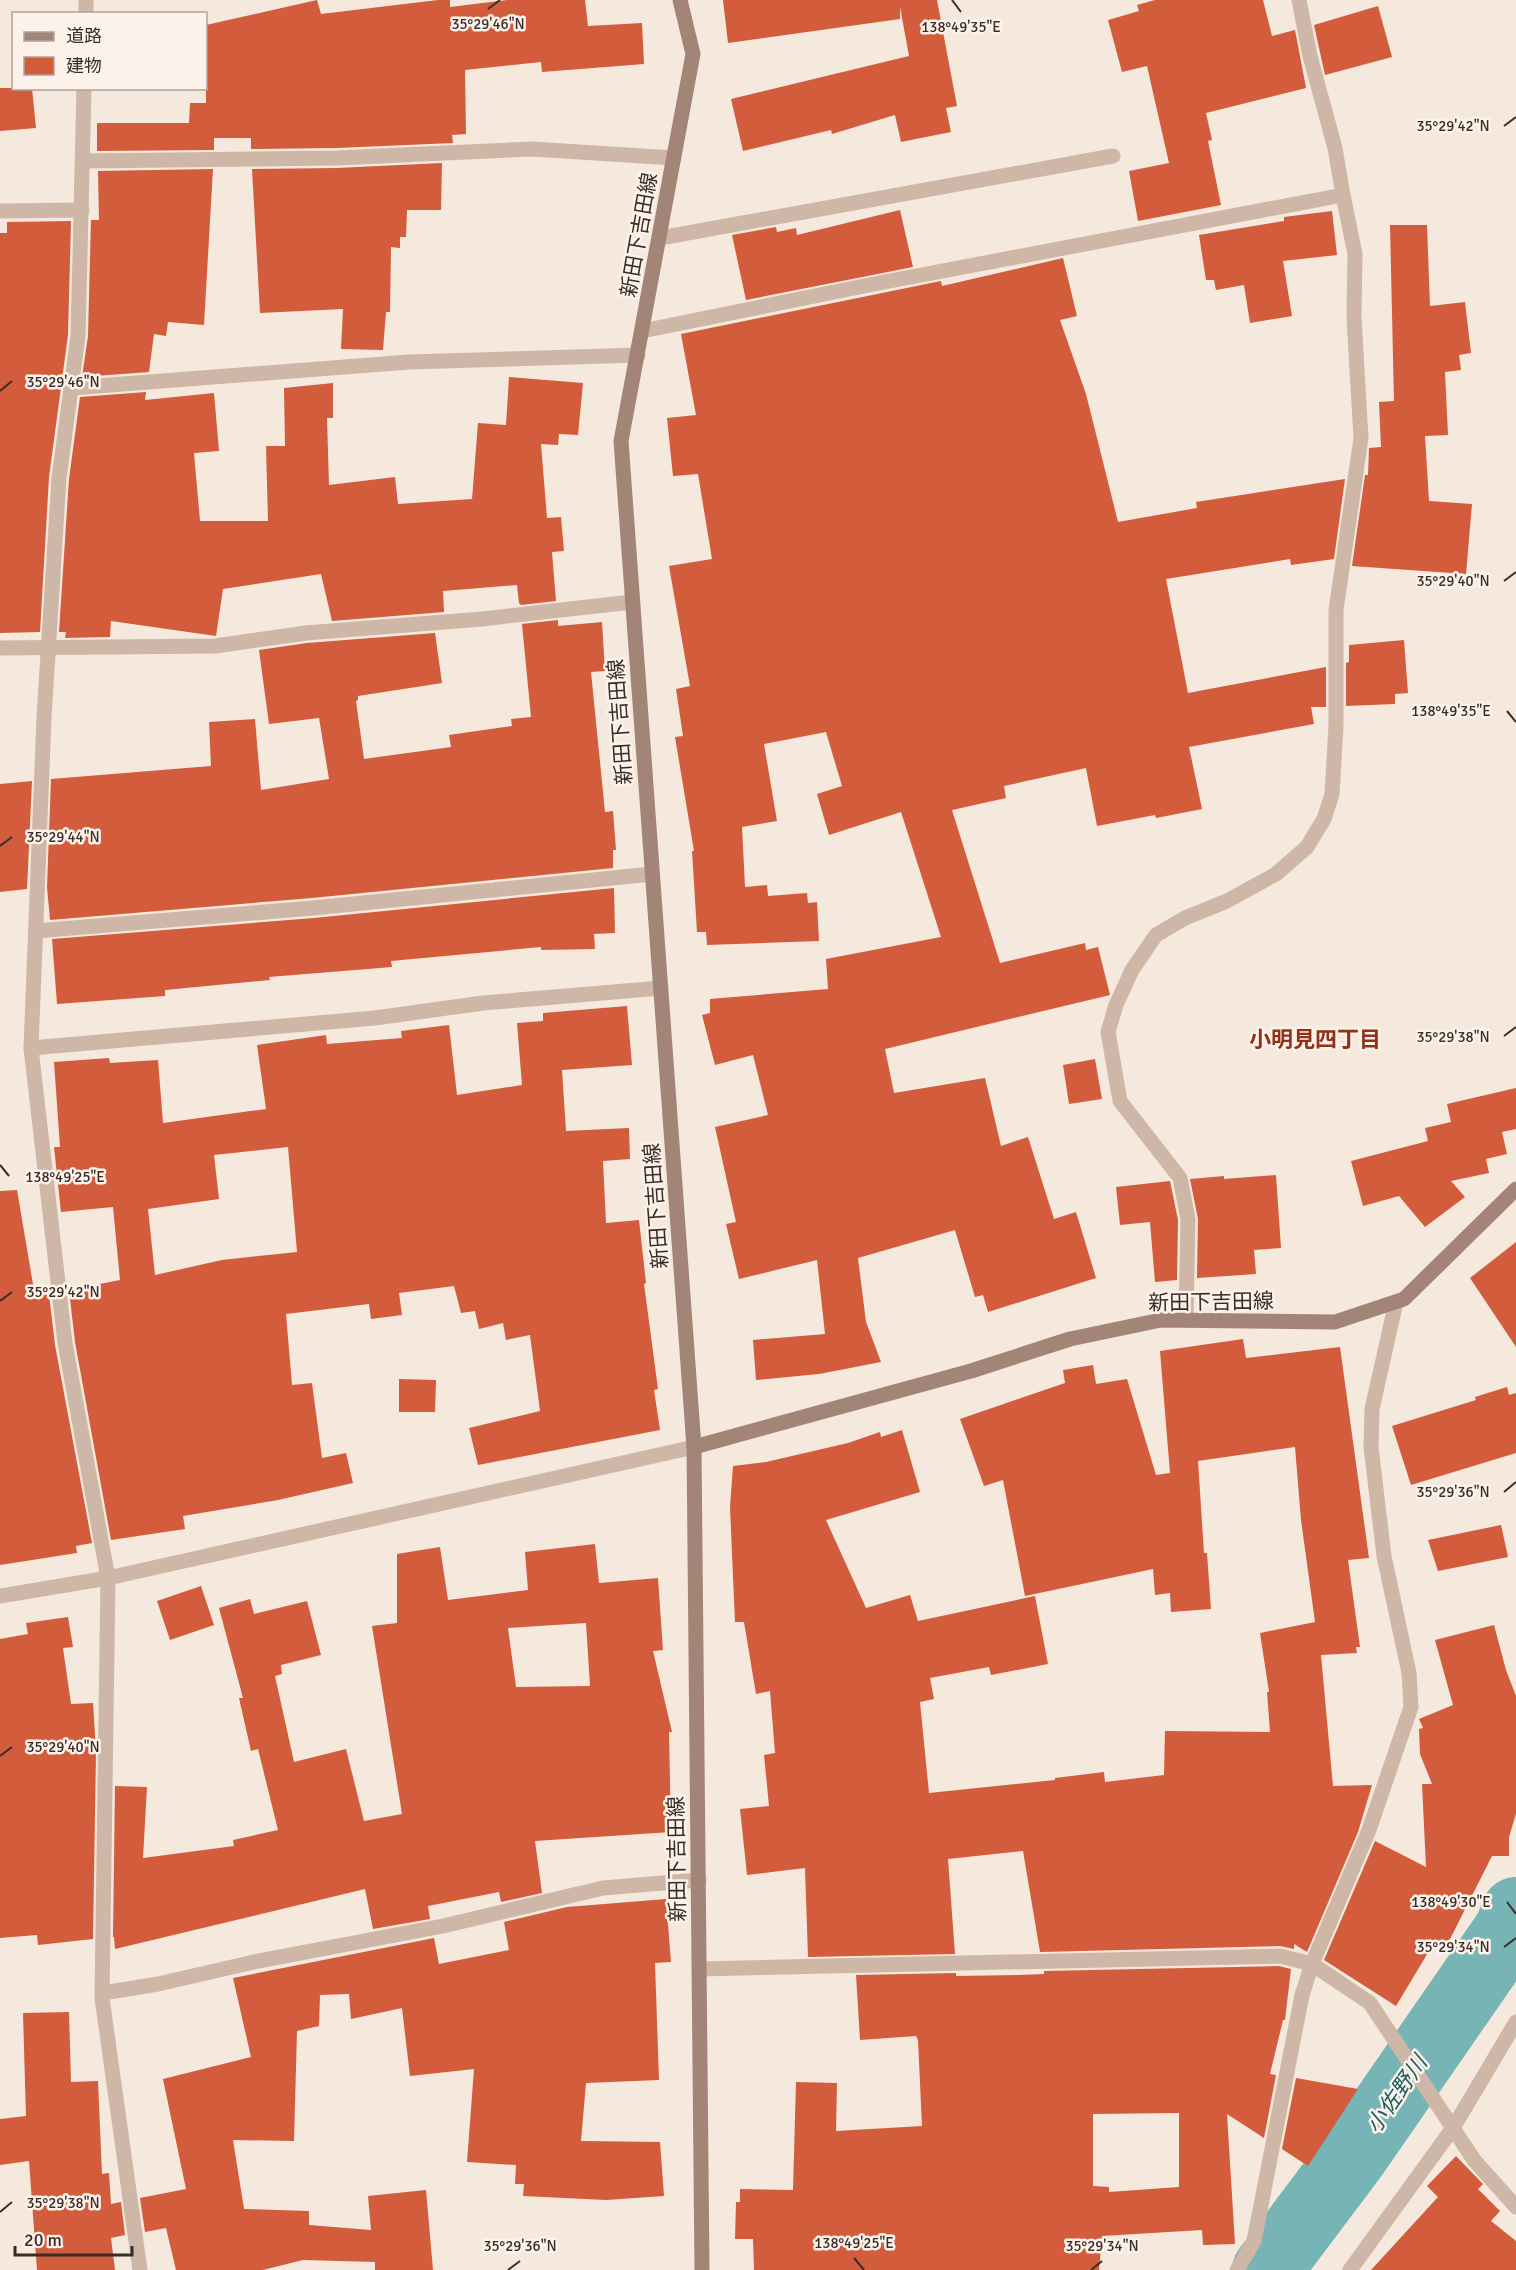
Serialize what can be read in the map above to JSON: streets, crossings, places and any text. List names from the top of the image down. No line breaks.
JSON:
{"streets":{"main road":["新田下吉田線"]},"districts":["小明見四丁目"],"water":["小佐野川"],"legend":["道路","建物"],"scale_bar":"20 m","coordinates":["35°29'46\"N","138°49'35\"E","35°29'42\"N","35°29'40\"N","35°29'44\"N","35°29'38\"N","138°49'25\"E","35°29'36\"N","138°49'30\"E","35°29'34\"N"]}
